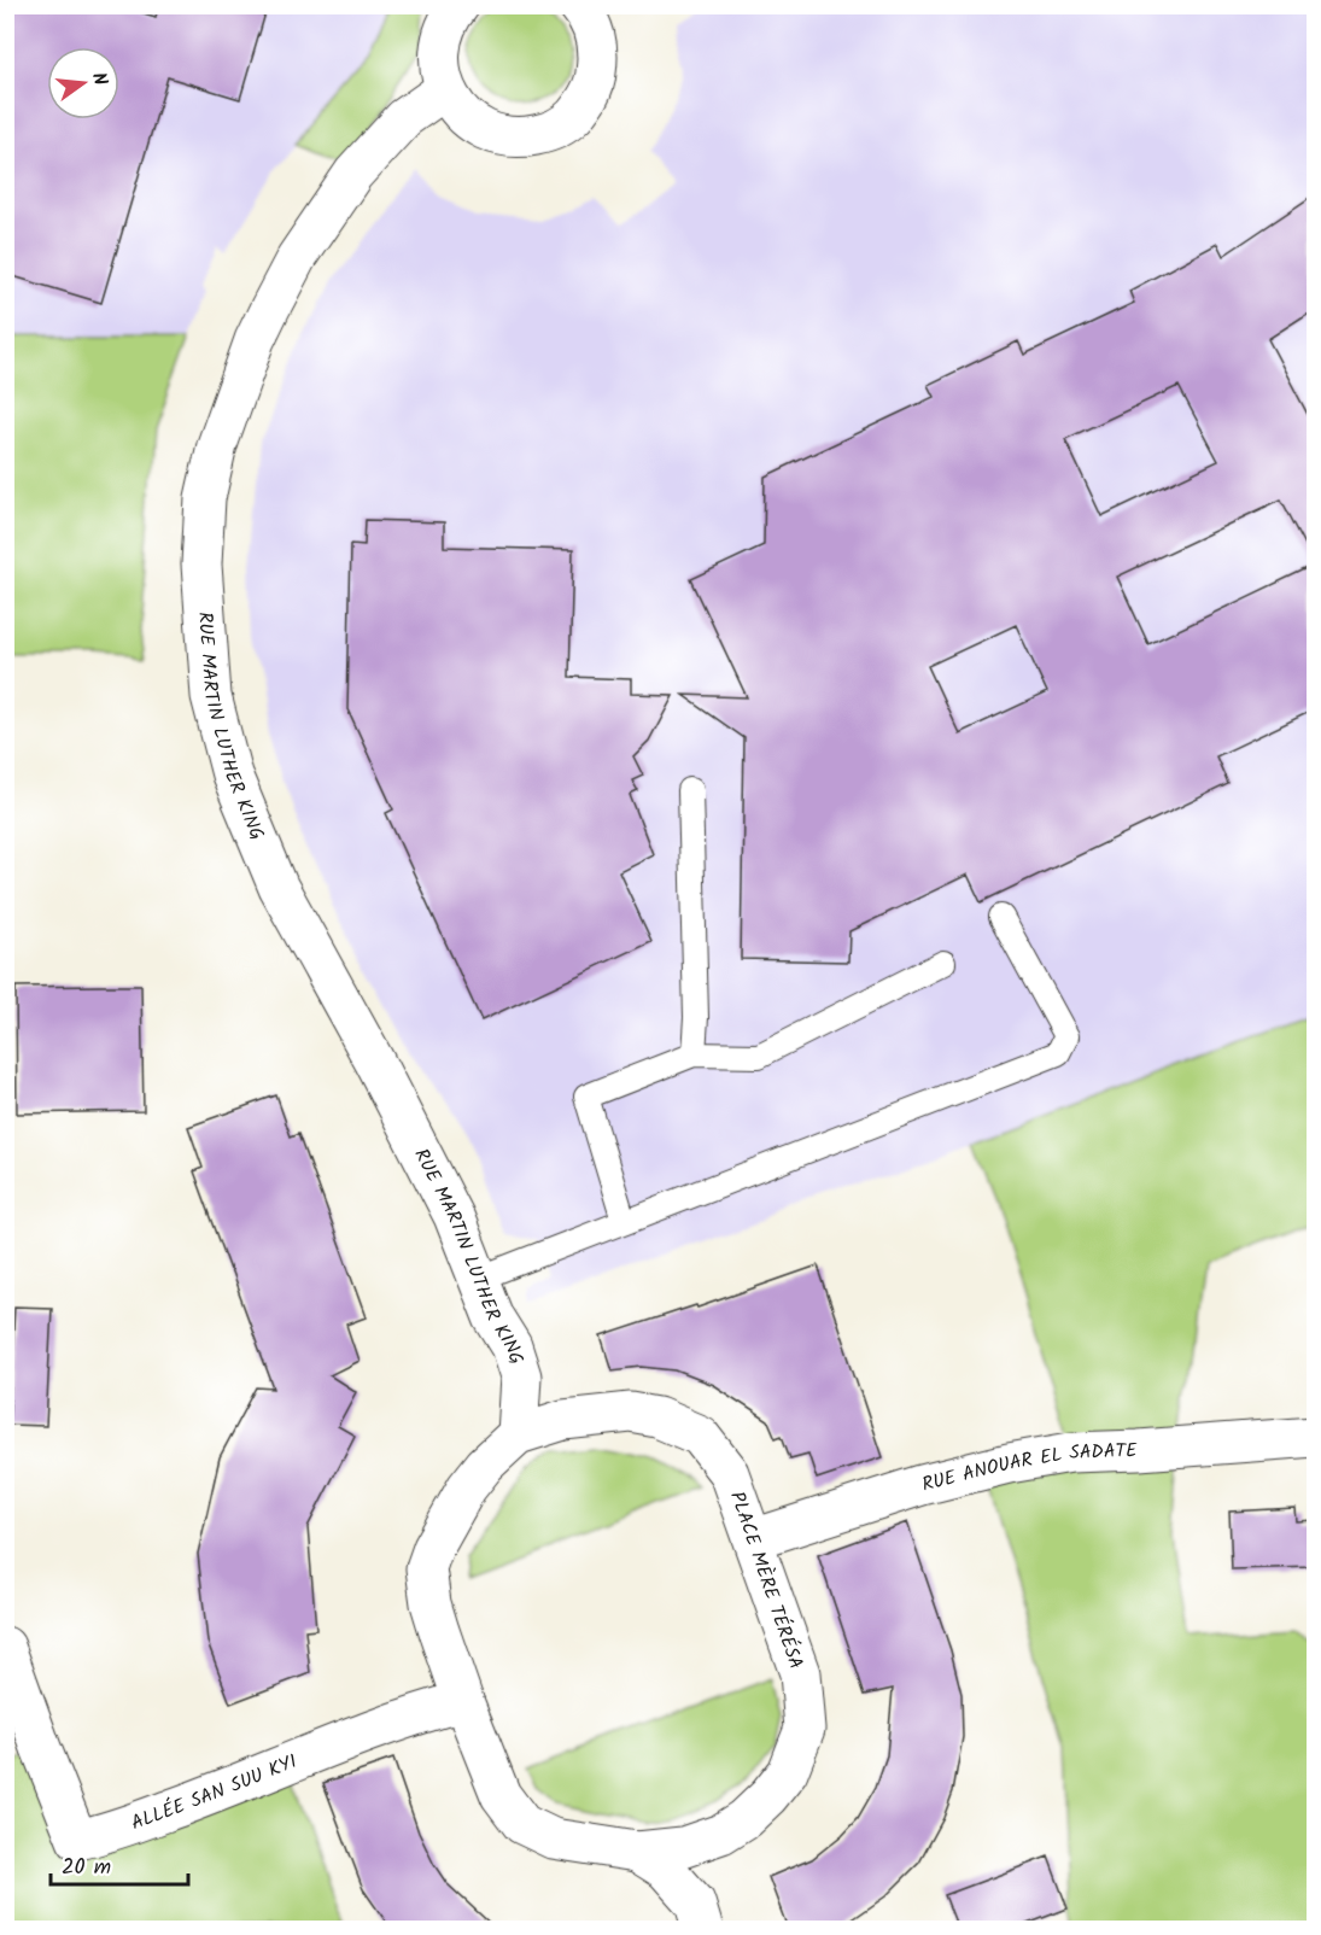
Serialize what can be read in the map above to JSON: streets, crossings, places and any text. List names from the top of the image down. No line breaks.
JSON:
{"streets":{"street":["RUE MARTIN LUTHER KING","RUE ANOUAR EL SADATE","PLACE MÈRE TÉRÉSA","ALLÉE SAN SUU KYI"]},"crossings":[["RUE ANOUAR EL SADATE","PLACE MÈRE TÉRÉSA"],["PLACE MÈRE TÉRÉSA","ALLÉE SAN SUU KYI"]],"scale_bar":"20 m","north":"right"}
